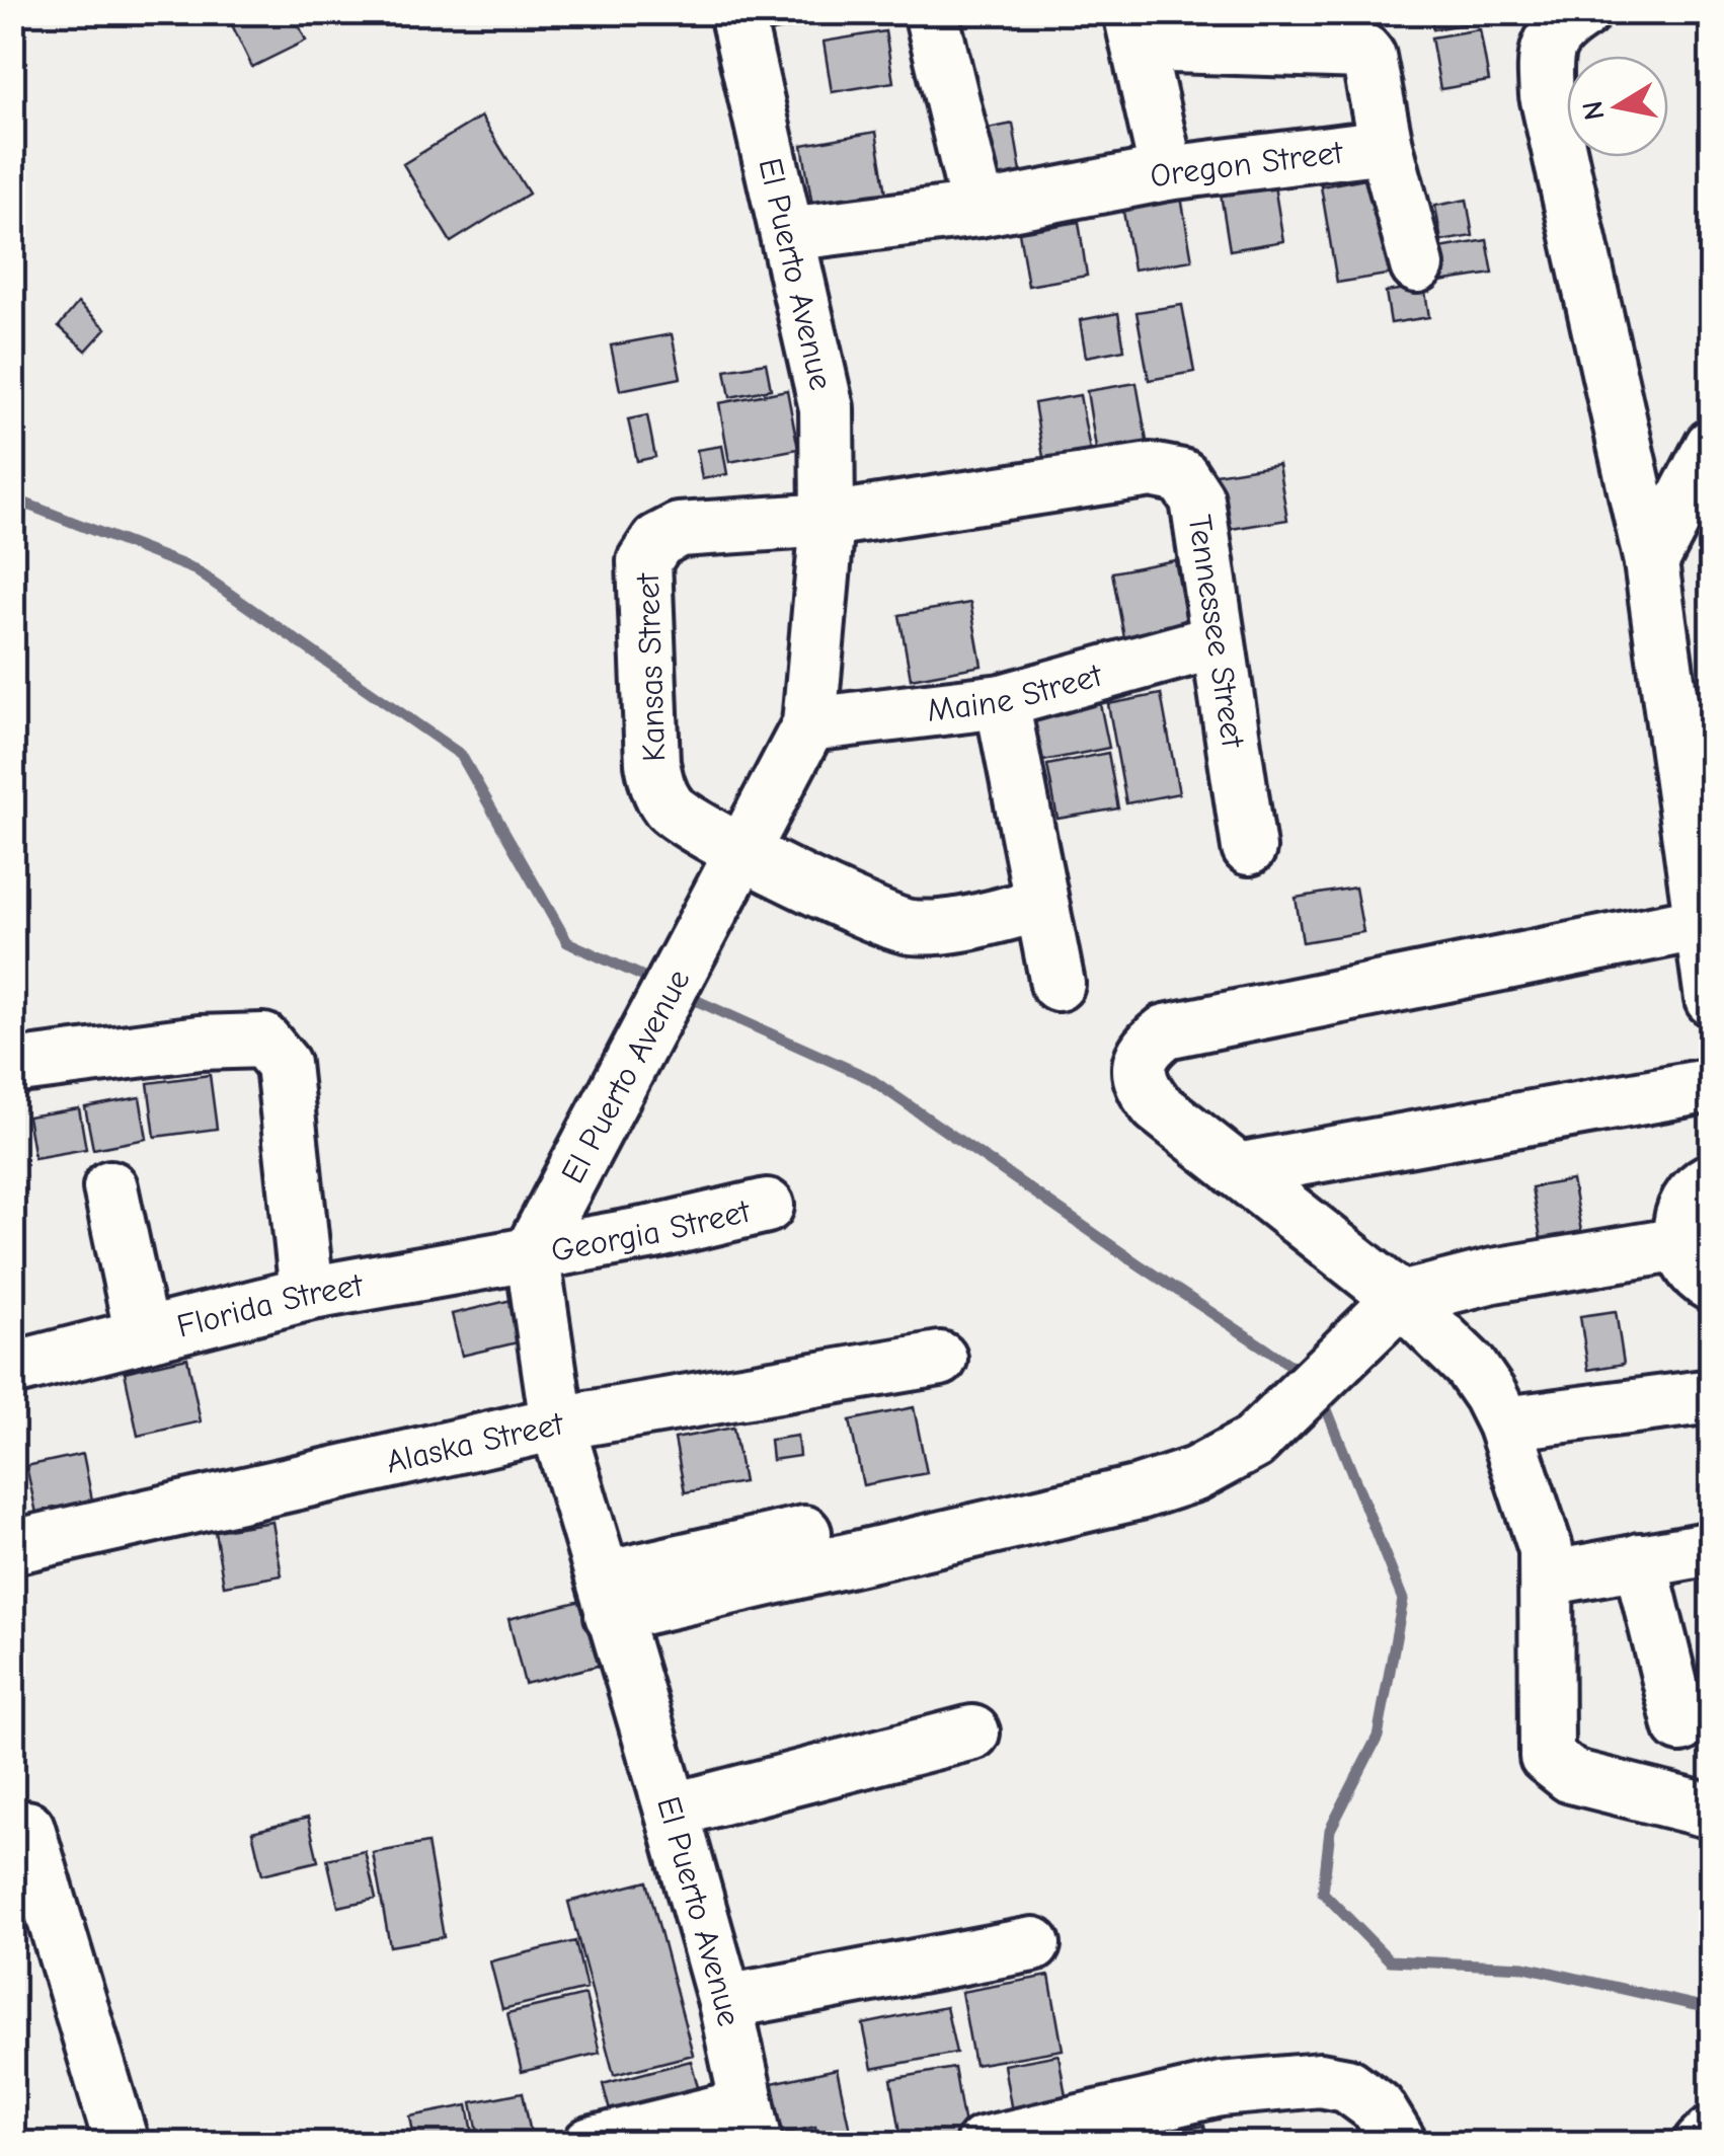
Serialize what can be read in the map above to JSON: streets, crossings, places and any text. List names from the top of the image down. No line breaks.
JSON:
{"streets":{"street":["Oregon Street","El Puerto Avenue","Tennessee Street","Kansas Street","Maine Street","Georgia Street","Florida Street","Alaska Street"]},"crossings":[["Oregon Street","El Puerto Avenue"],["El Puerto Avenue","Tennessee Street"],["El Puerto Avenue","Kansas Street"],["El Puerto Avenue","Maine Street"],["El Puerto Avenue","Georgia Street"],["El Puerto Avenue","Florida Street"],["El Puerto Avenue","Alaska Street"],["Tennessee Street","Kansas Street"],["Tennessee Street","Maine Street"],["Georgia Street","Florida Street"]],"north":"left"}
